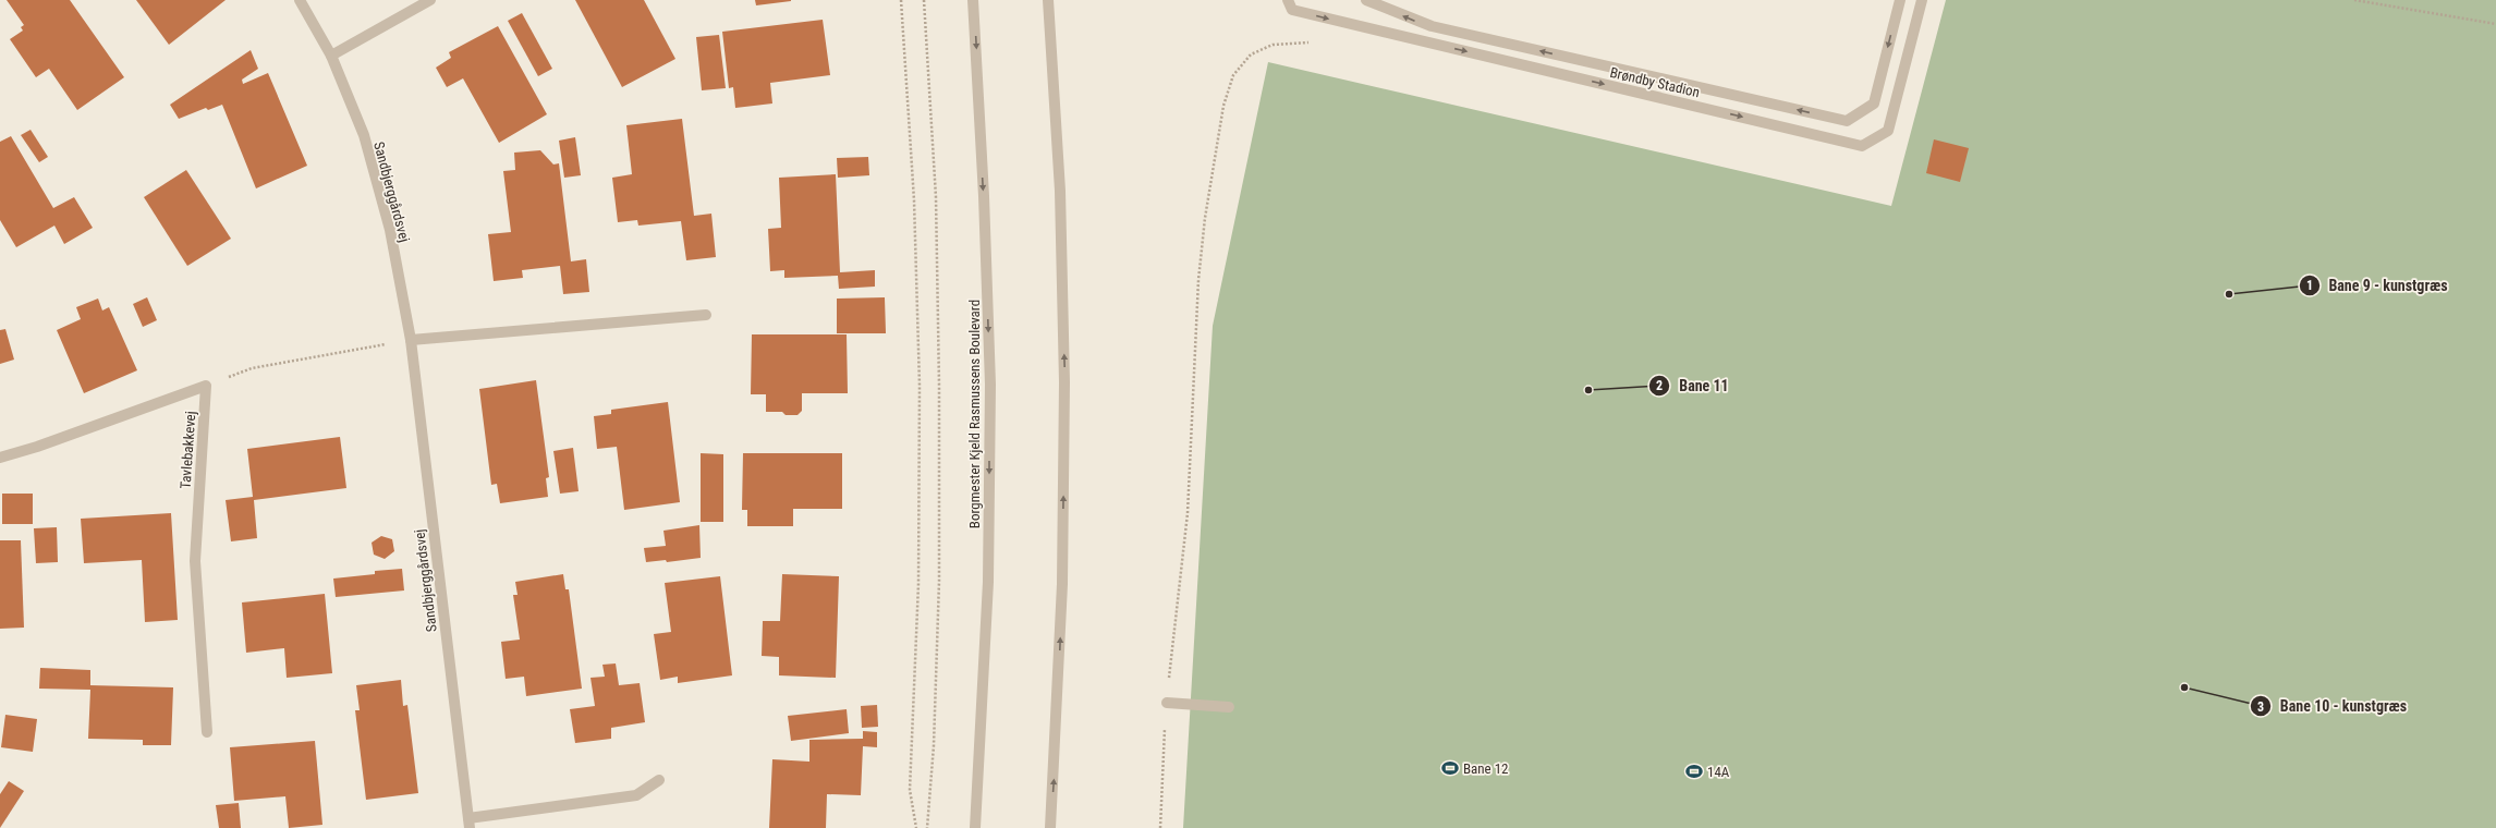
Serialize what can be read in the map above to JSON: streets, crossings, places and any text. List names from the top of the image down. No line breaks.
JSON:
{"streets":{"street":["Brøndby Stadion","Sandbjerggårdsvej","Borgmester Kjeld Rasmussens Boulevard","Tavlebakkevej"]},"places":{"other":["Bane 9 - kunstgræs","Bane 11","Bane 10 - kunstgræs"],"sports":["Bane 12","14A"]}}
